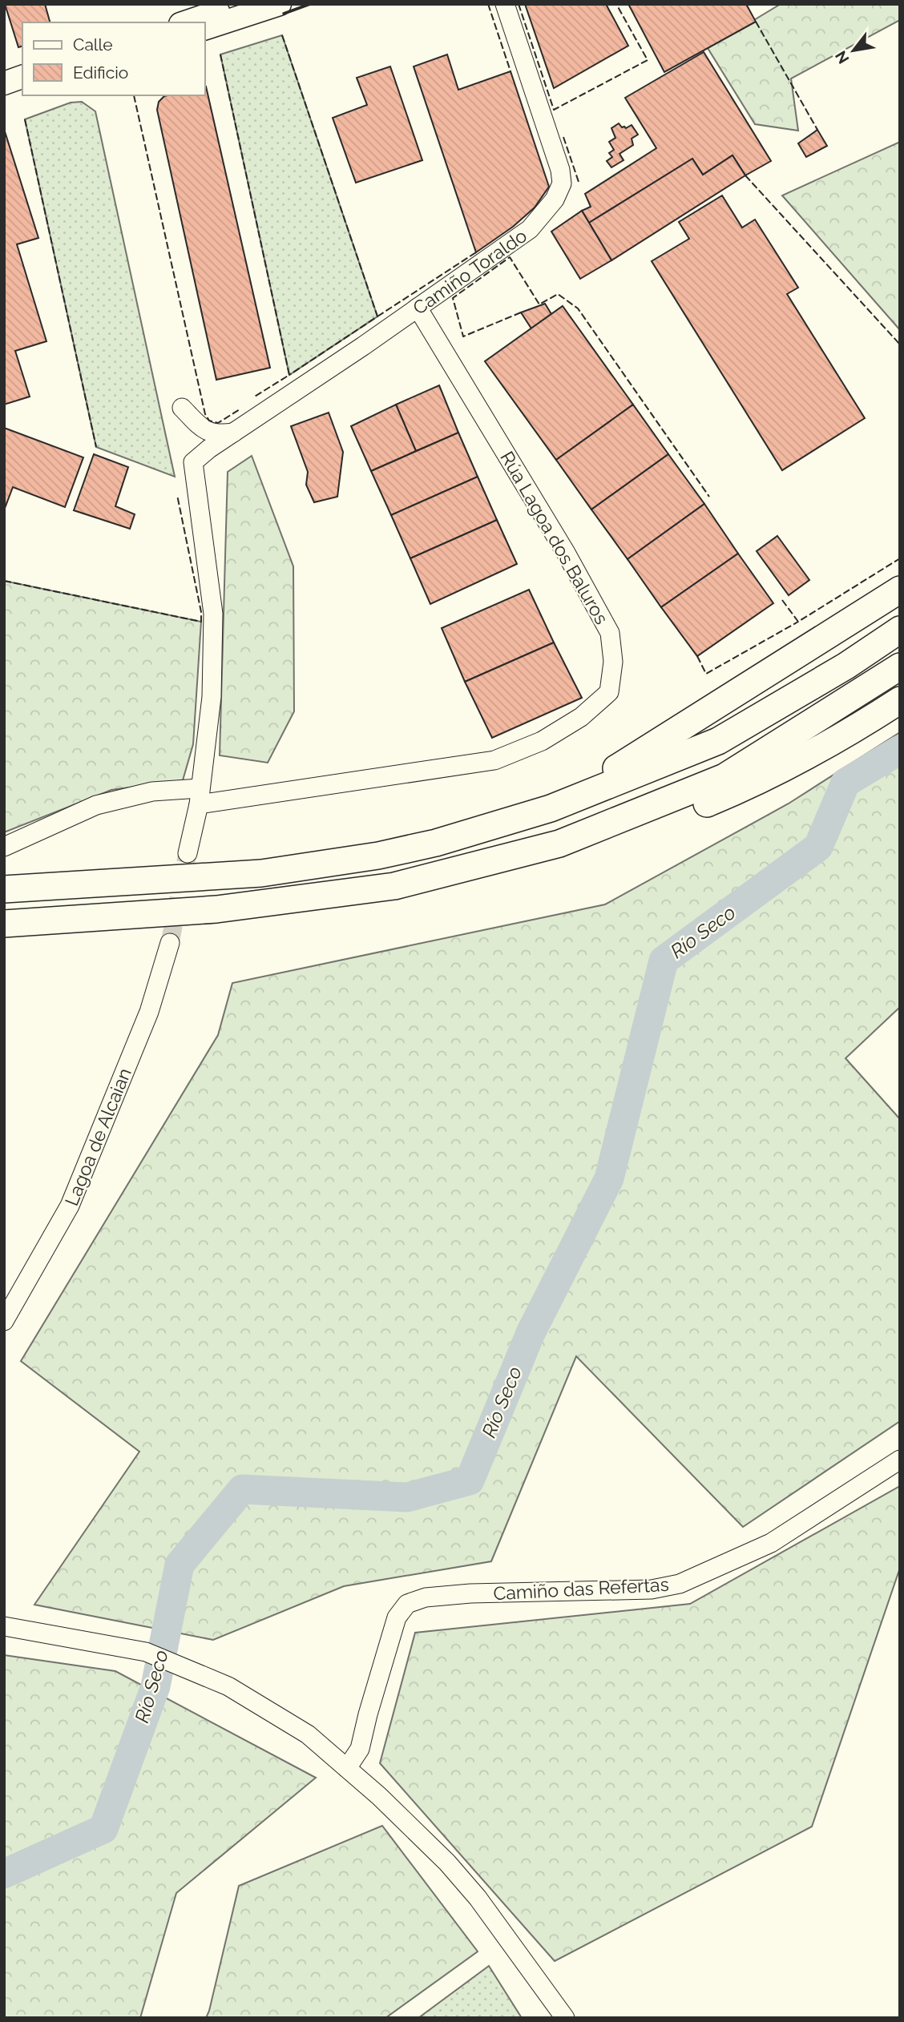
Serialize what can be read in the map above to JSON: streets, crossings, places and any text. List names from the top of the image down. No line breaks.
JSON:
{"streets":{"street":["Camiño Toraldo","Rúa Lagoa dos Baluros","Lagoa de Alcaian","Camiño das Refertas"]},"crossings":[["Camiño Toraldo","Rúa Lagoa dos Baluros"]],"water":["Río Seco"],"legend":["Calle","Edificio"],"north":"bottom left"}
